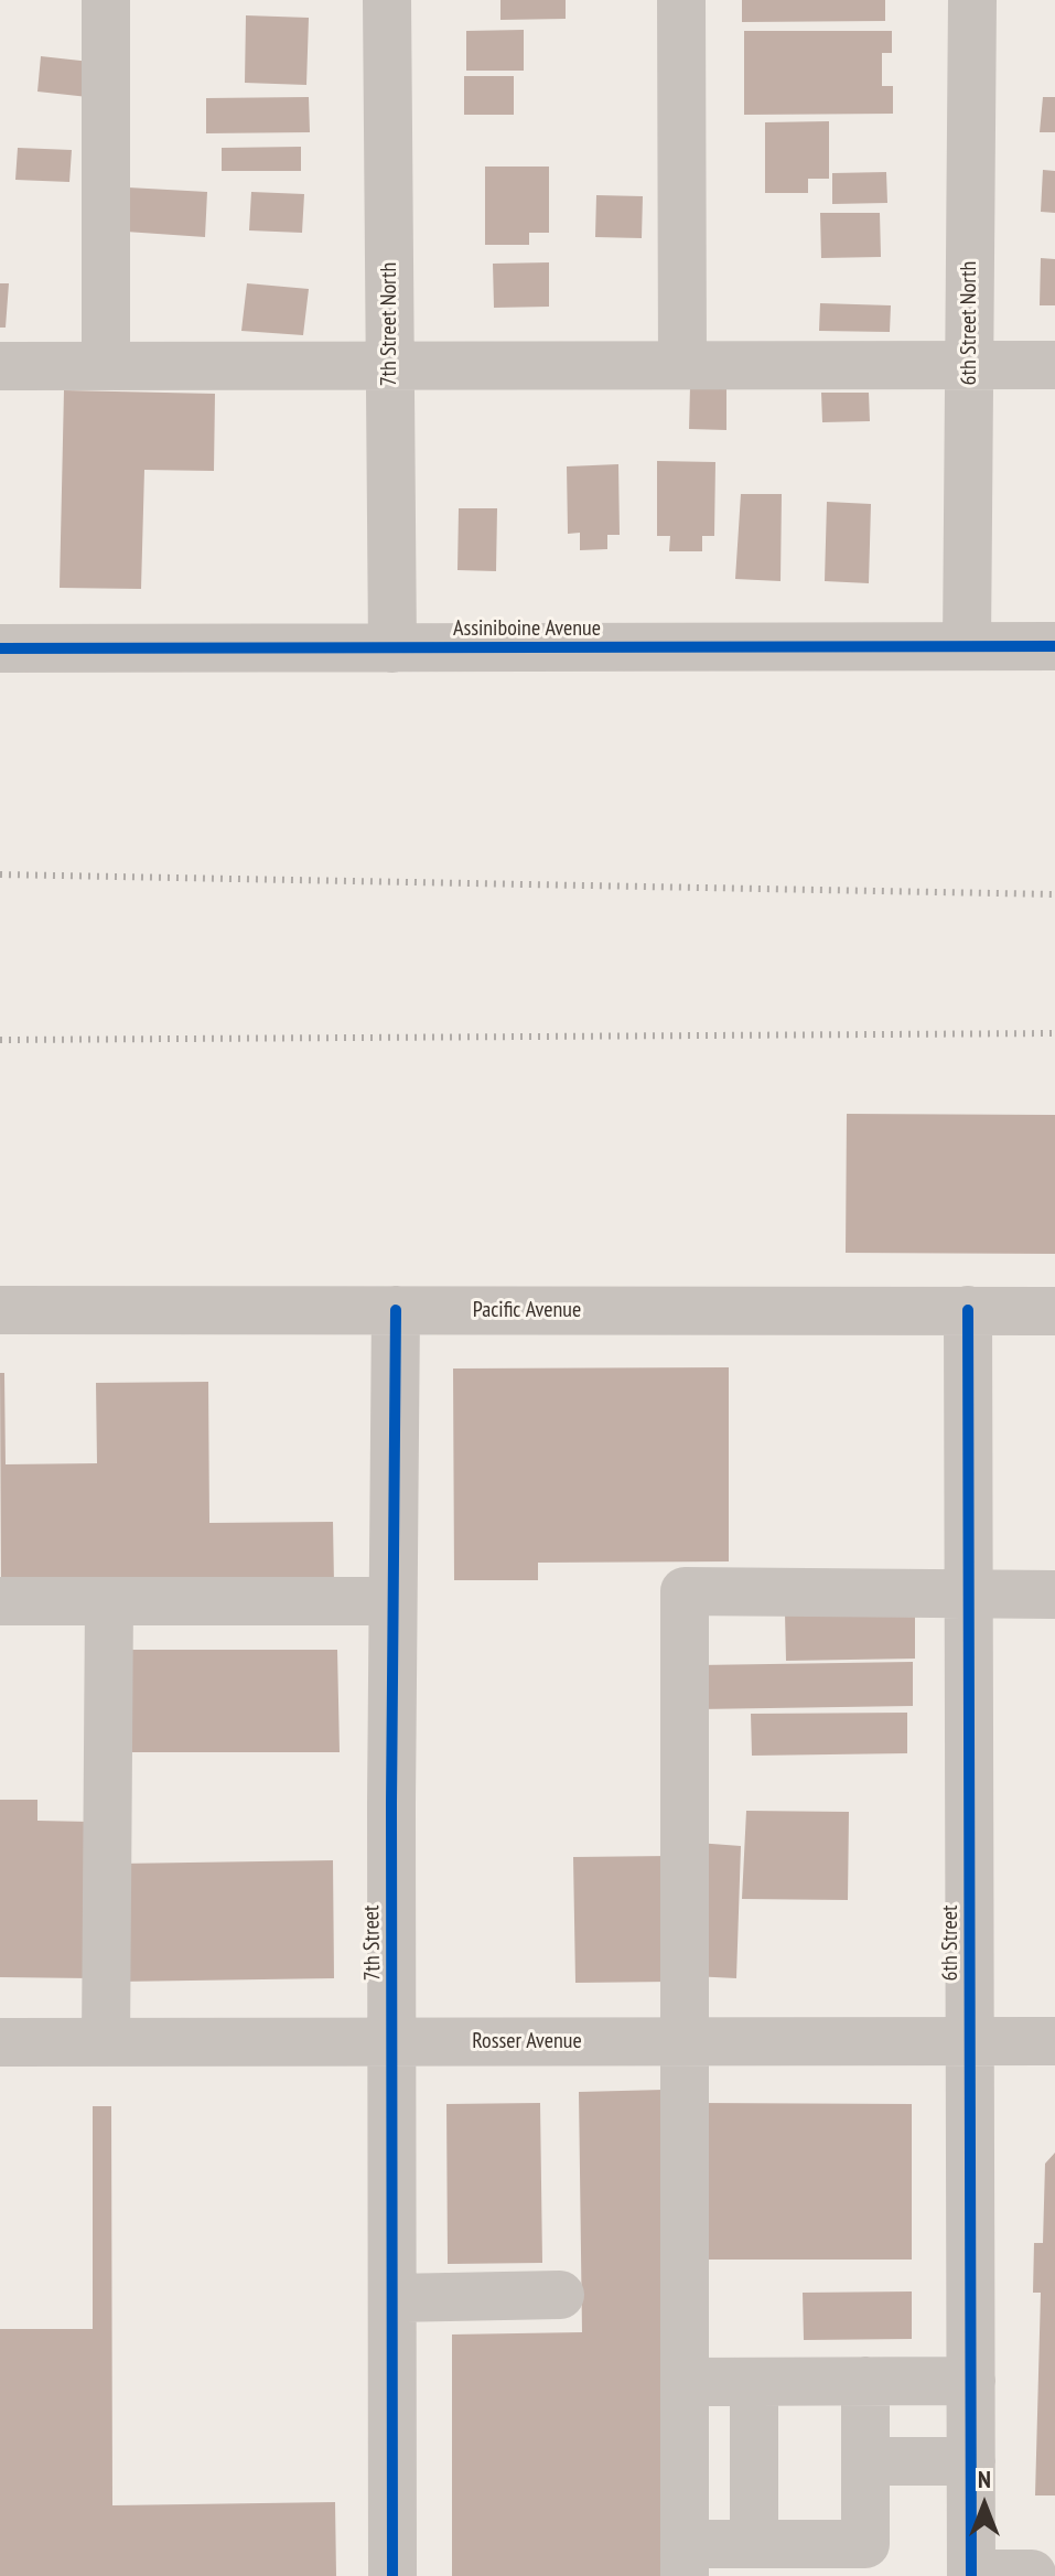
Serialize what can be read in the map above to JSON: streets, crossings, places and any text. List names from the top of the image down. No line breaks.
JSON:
{"streets":{"street":["6th Street North","7th Street North","Assiniboine Avenue","Pacific Avenue","7th Street","6th Street","Rosser Avenue"]},"crossings":[["6th Street North","Assiniboine Avenue"],["7th Street North","Assiniboine Avenue"],["Pacific Avenue","7th Street"],["Pacific Avenue","6th Street"],["7th Street","Rosser Avenue"],["6th Street","Rosser Avenue"]],"north":"top"}
